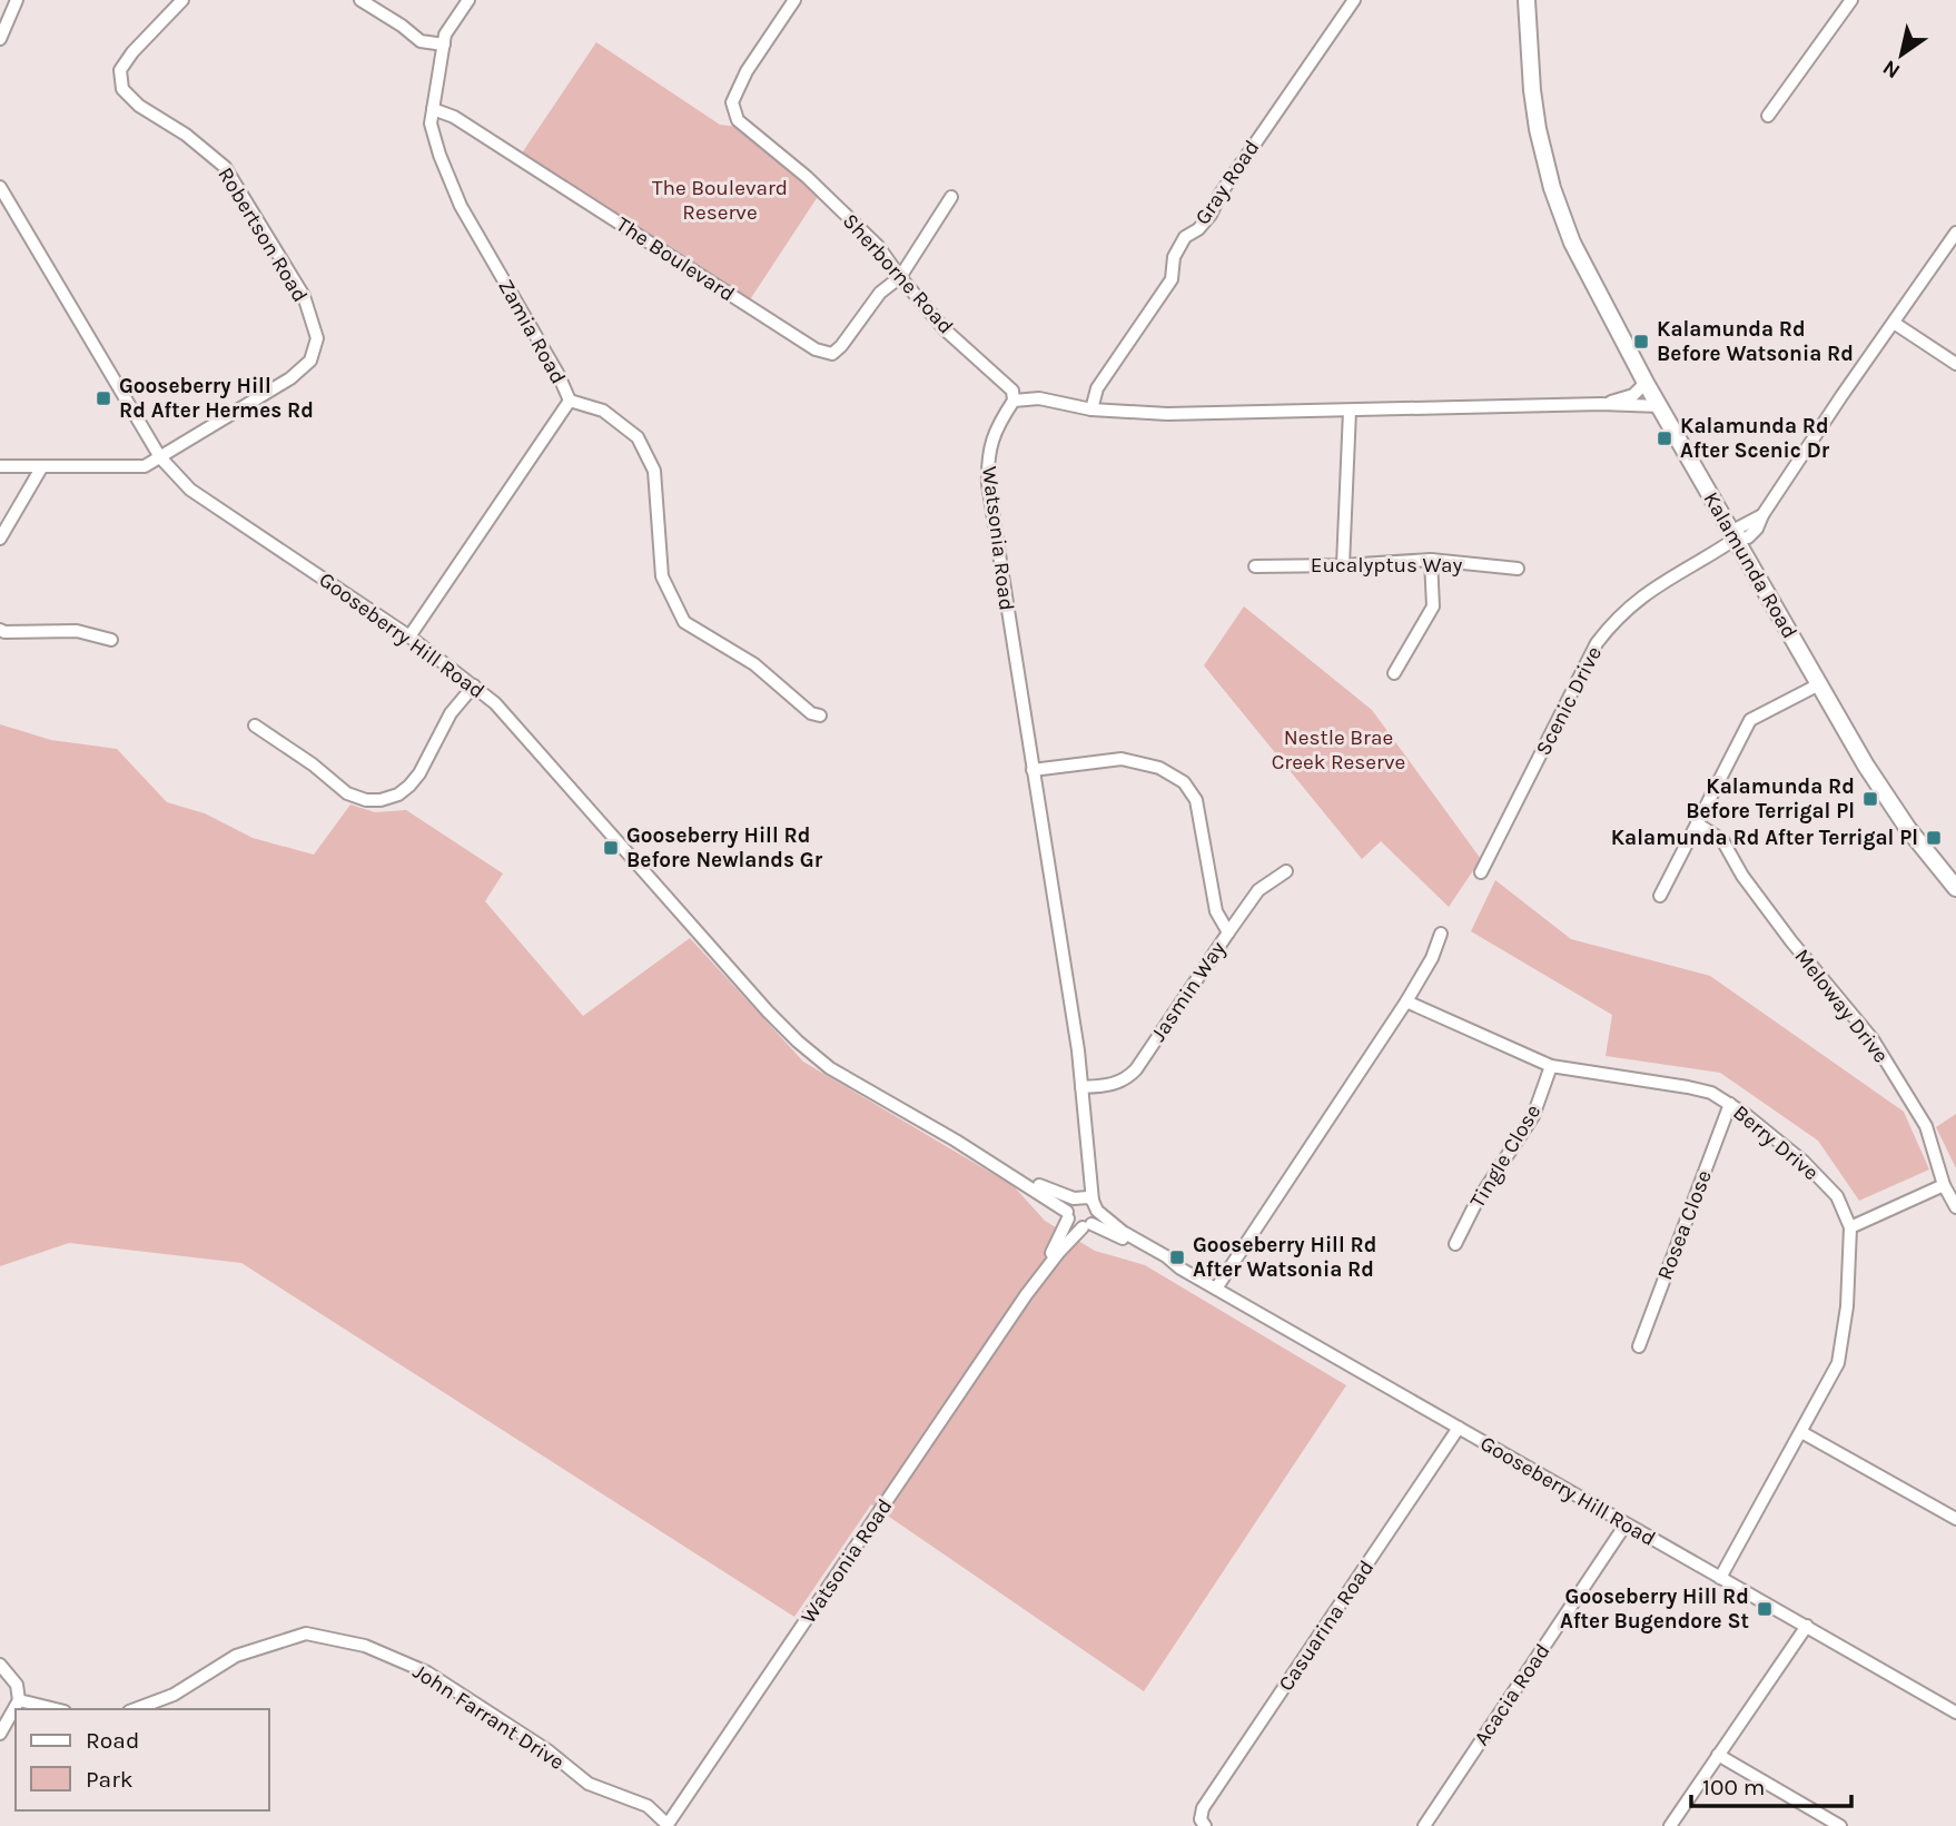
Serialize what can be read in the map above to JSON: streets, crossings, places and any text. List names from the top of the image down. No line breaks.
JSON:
{"streets":{"main road":["Kalamunda Road"],"street":["Gray Road","Robertson Road","The Boulevard","Sherborne Road","Zamia Road","Watsonia Road","Eucalyptus Way","Gooseberry Hill Road","Scenic Drive","Jasmin Way","Meloway Drive","Berry Drive","Tingle Close","Rosea Close","Casuarina Road","Acacia Road","John Farrant Drive"]},"crossings":[["Robertson Road","Gooseberry Hill Road"],["The Boulevard","Sherborne Road"],["The Boulevard","Zamia Road"],["Sherborne Road","Watsonia Road"],["Zamia Road","Gooseberry Hill Road"],["Watsonia Road","Gooseberry Hill Road"],["Watsonia Road","Jasmin Way"],["Watsonia Road","John Farrant Drive"],["Kalamunda Road","Scenic Drive"],["Gooseberry Hill Road","Berry Drive"],["Gooseberry Hill Road","Casuarina Road"],["Gooseberry Hill Road","Acacia Road"],["Berry Drive","Tingle Close"],["Berry Drive","Rosea Close"]],"parks":["The Boulevard Reserve","Nestle Brae Creek Reserve"],"places":{"transit":["Kalamunda Rd Before Watsonia Rd","Gooseberry Hill Rd After Hermes Rd","Kalamunda Rd After Scenic Dr","Kalamunda Rd Before Terrigal Pl","Kalamunda Rd After Terrigal Pl","Gooseberry Hill Rd Before Newlands Gr","Gooseberry Hill Rd After Watsonia Rd","Gooseberry Hill Rd After Bugendore St"]},"legend":["Road","Park"],"scale_bar":"100 m","north":"bottom left"}
